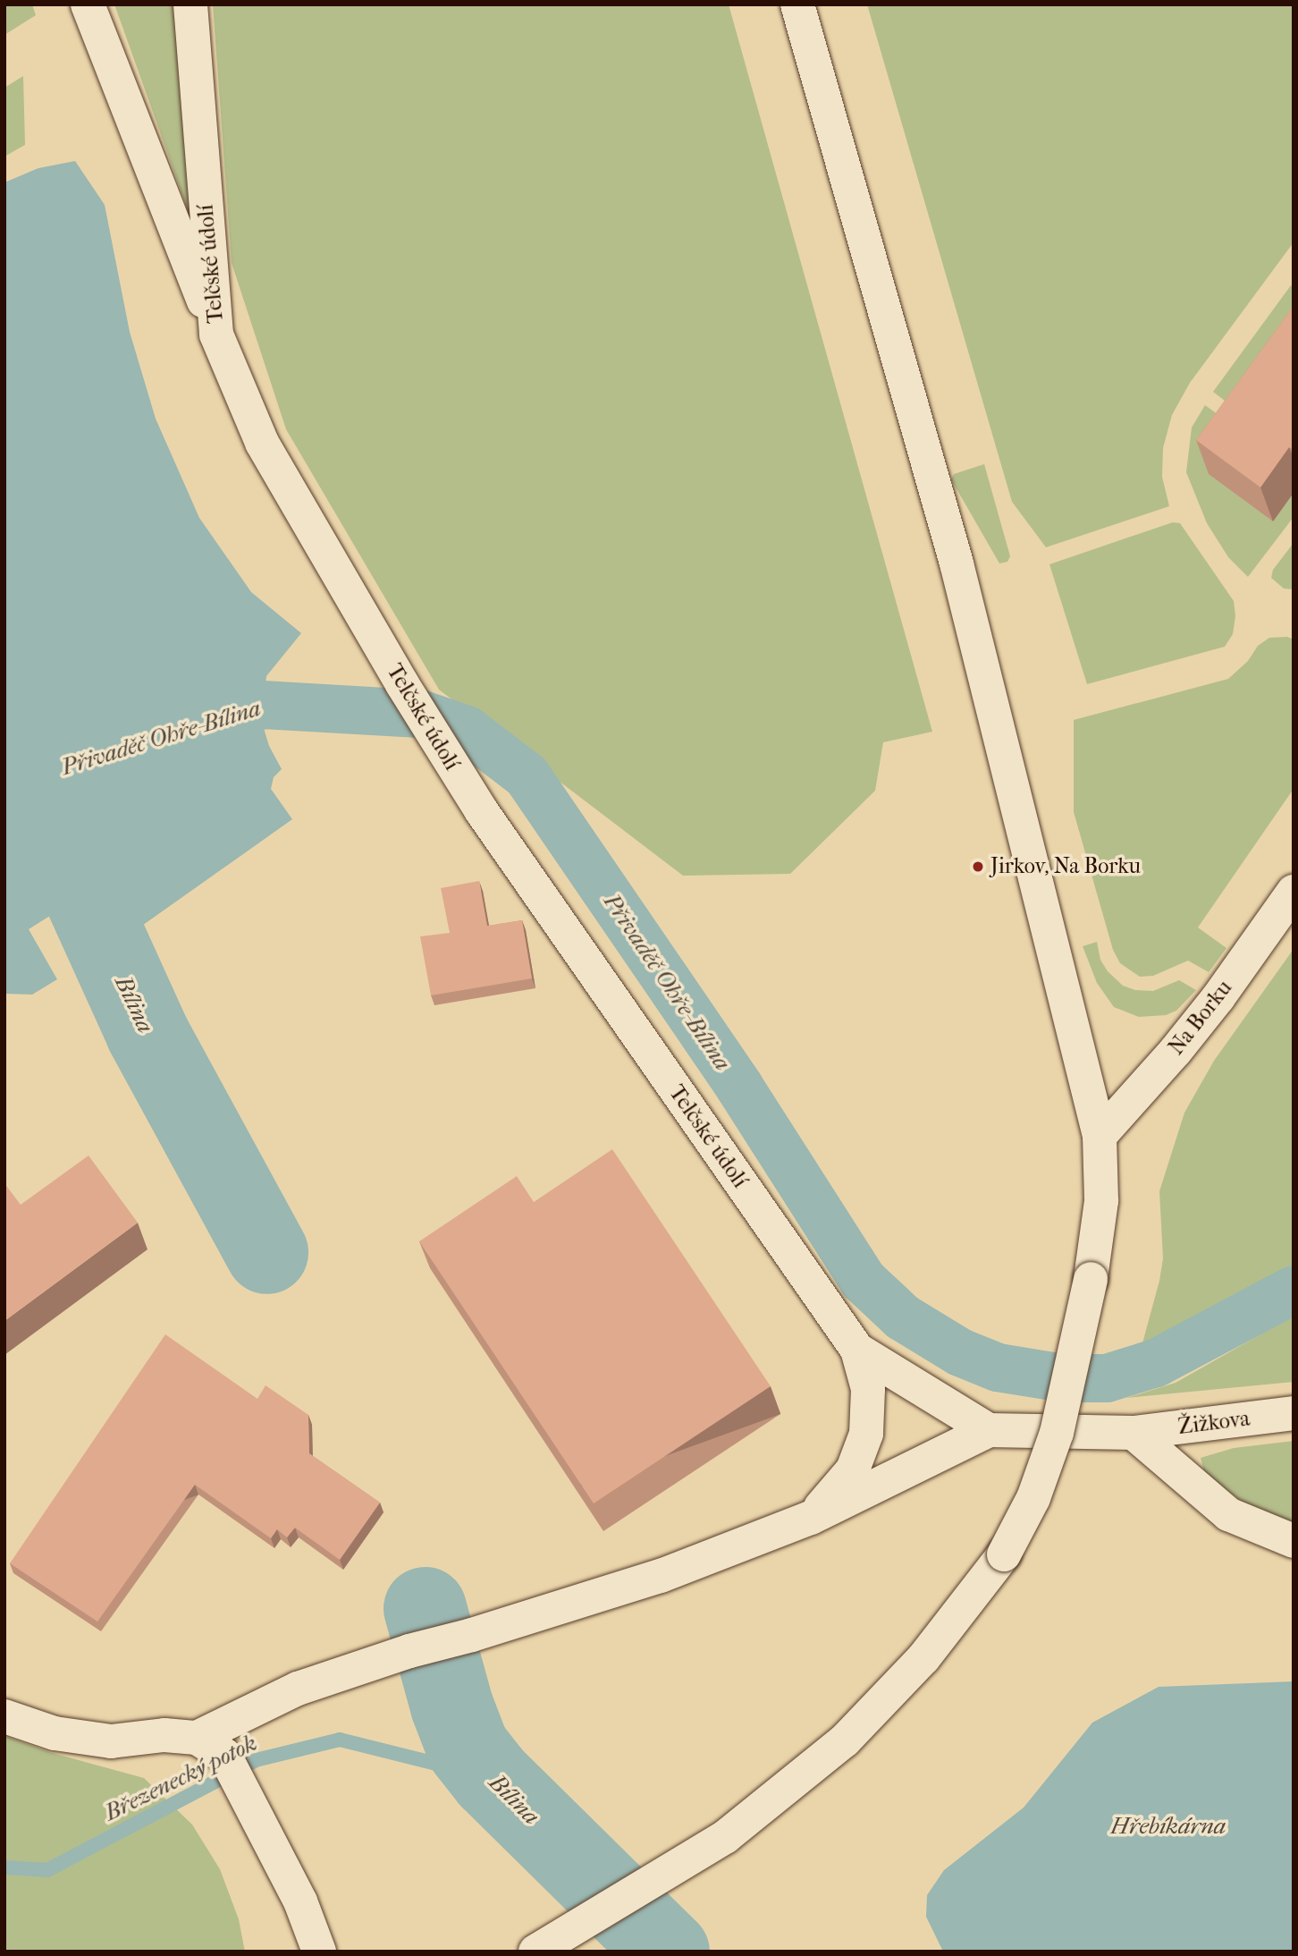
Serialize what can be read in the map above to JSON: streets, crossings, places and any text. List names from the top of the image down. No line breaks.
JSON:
{"streets":{"street":["Telčské údolí","Na Borku","Žižkova"]},"water":["Přivaděč Ohře-Bílina","Bílina","Březenecký potok","Hřebíkárna"],"places":["Jirkov, Na Borku"]}
